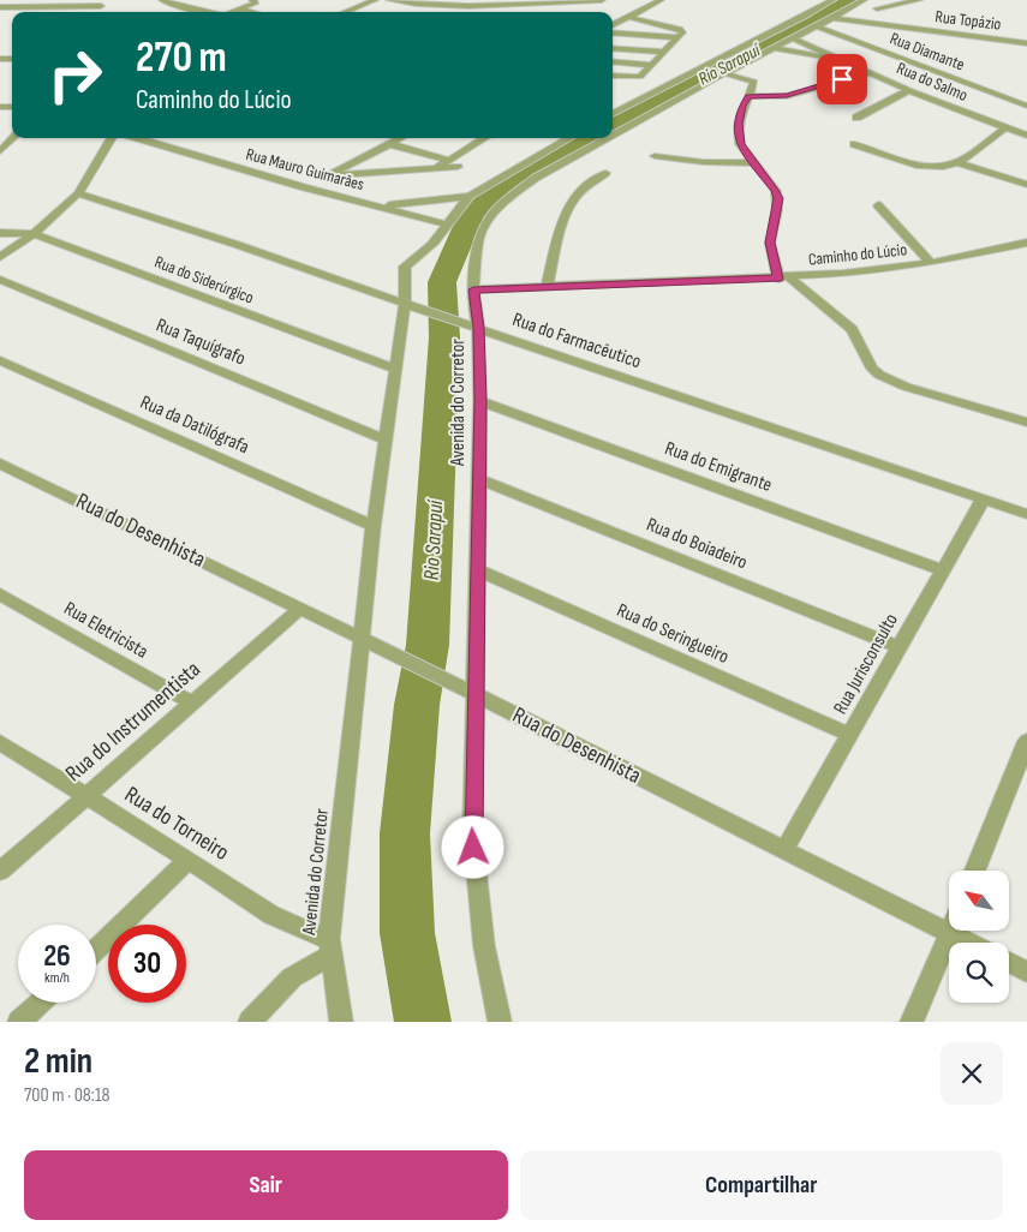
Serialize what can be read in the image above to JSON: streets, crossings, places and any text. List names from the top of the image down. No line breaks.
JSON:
{"streets":{"street":["Rua Topázio","Rua Diamante","Rua do Salmo","Rua Mauro Guimarães","Caminho do Lúcio","Rua do Siderúrgico","Rua do Farmacêutico","Rua Taquígrafo","Avenida do Corretor","Rua da Datilógrafa","Rua do Emigrante","Rua do Desenhista","Rua do Boiadeiro","Rua Eletricista","Rua do Seringueiro","Rua Jurisconsulto","Rua do Instrumentista","Rua do Torneiro"]},"crossings":[["Rua Topázio","Avenida do Corretor"],["Rua Diamante","Avenida do Corretor"],["Rua do Salmo","Avenida do Corretor"],["Rua Mauro Guimarães","Avenida do Corretor"],["Caminho do Lúcio","Avenida do Corretor"],["Rua do Siderúrgico","Avenida do Corretor"],["Rua do Farmacêutico","Avenida do Corretor"],["Rua do Farmacêutico","Rua Jurisconsulto"],["Rua Taquígrafo","Avenida do Corretor"],["Avenida do Corretor","Rua da Datilógrafa"],["Avenida do Corretor","Rua do Emigrante"],["Avenida do Corretor","Rua do Desenhista"],["Avenida do Corretor","Rua do Boiadeiro"],["Avenida do Corretor","Rua do Seringueiro"],["Avenida do Corretor","Rua do Torneiro"],["Rua do Emigrante","Rua Jurisconsulto"],["Rua do Desenhista","Rua Jurisconsulto"],["Rua do Desenhista","Rua do Instrumentista"],["Rua do Boiadeiro","Rua Jurisconsulto"],["Rua Eletricista","Rua do Instrumentista"],["Rua do Seringueiro","Rua Jurisconsulto"],["Rua do Instrumentista","Rua do Torneiro"]],"water":["Rio Sarapuí"],"north":"top left","page":{"turn":["270 m","Caminho do Lúcio"],"speed":"26 km/h","limit":"30","heading":["2 min","700 m · 08:18"],"buttons":["Sair","Compartilhar"]}}
